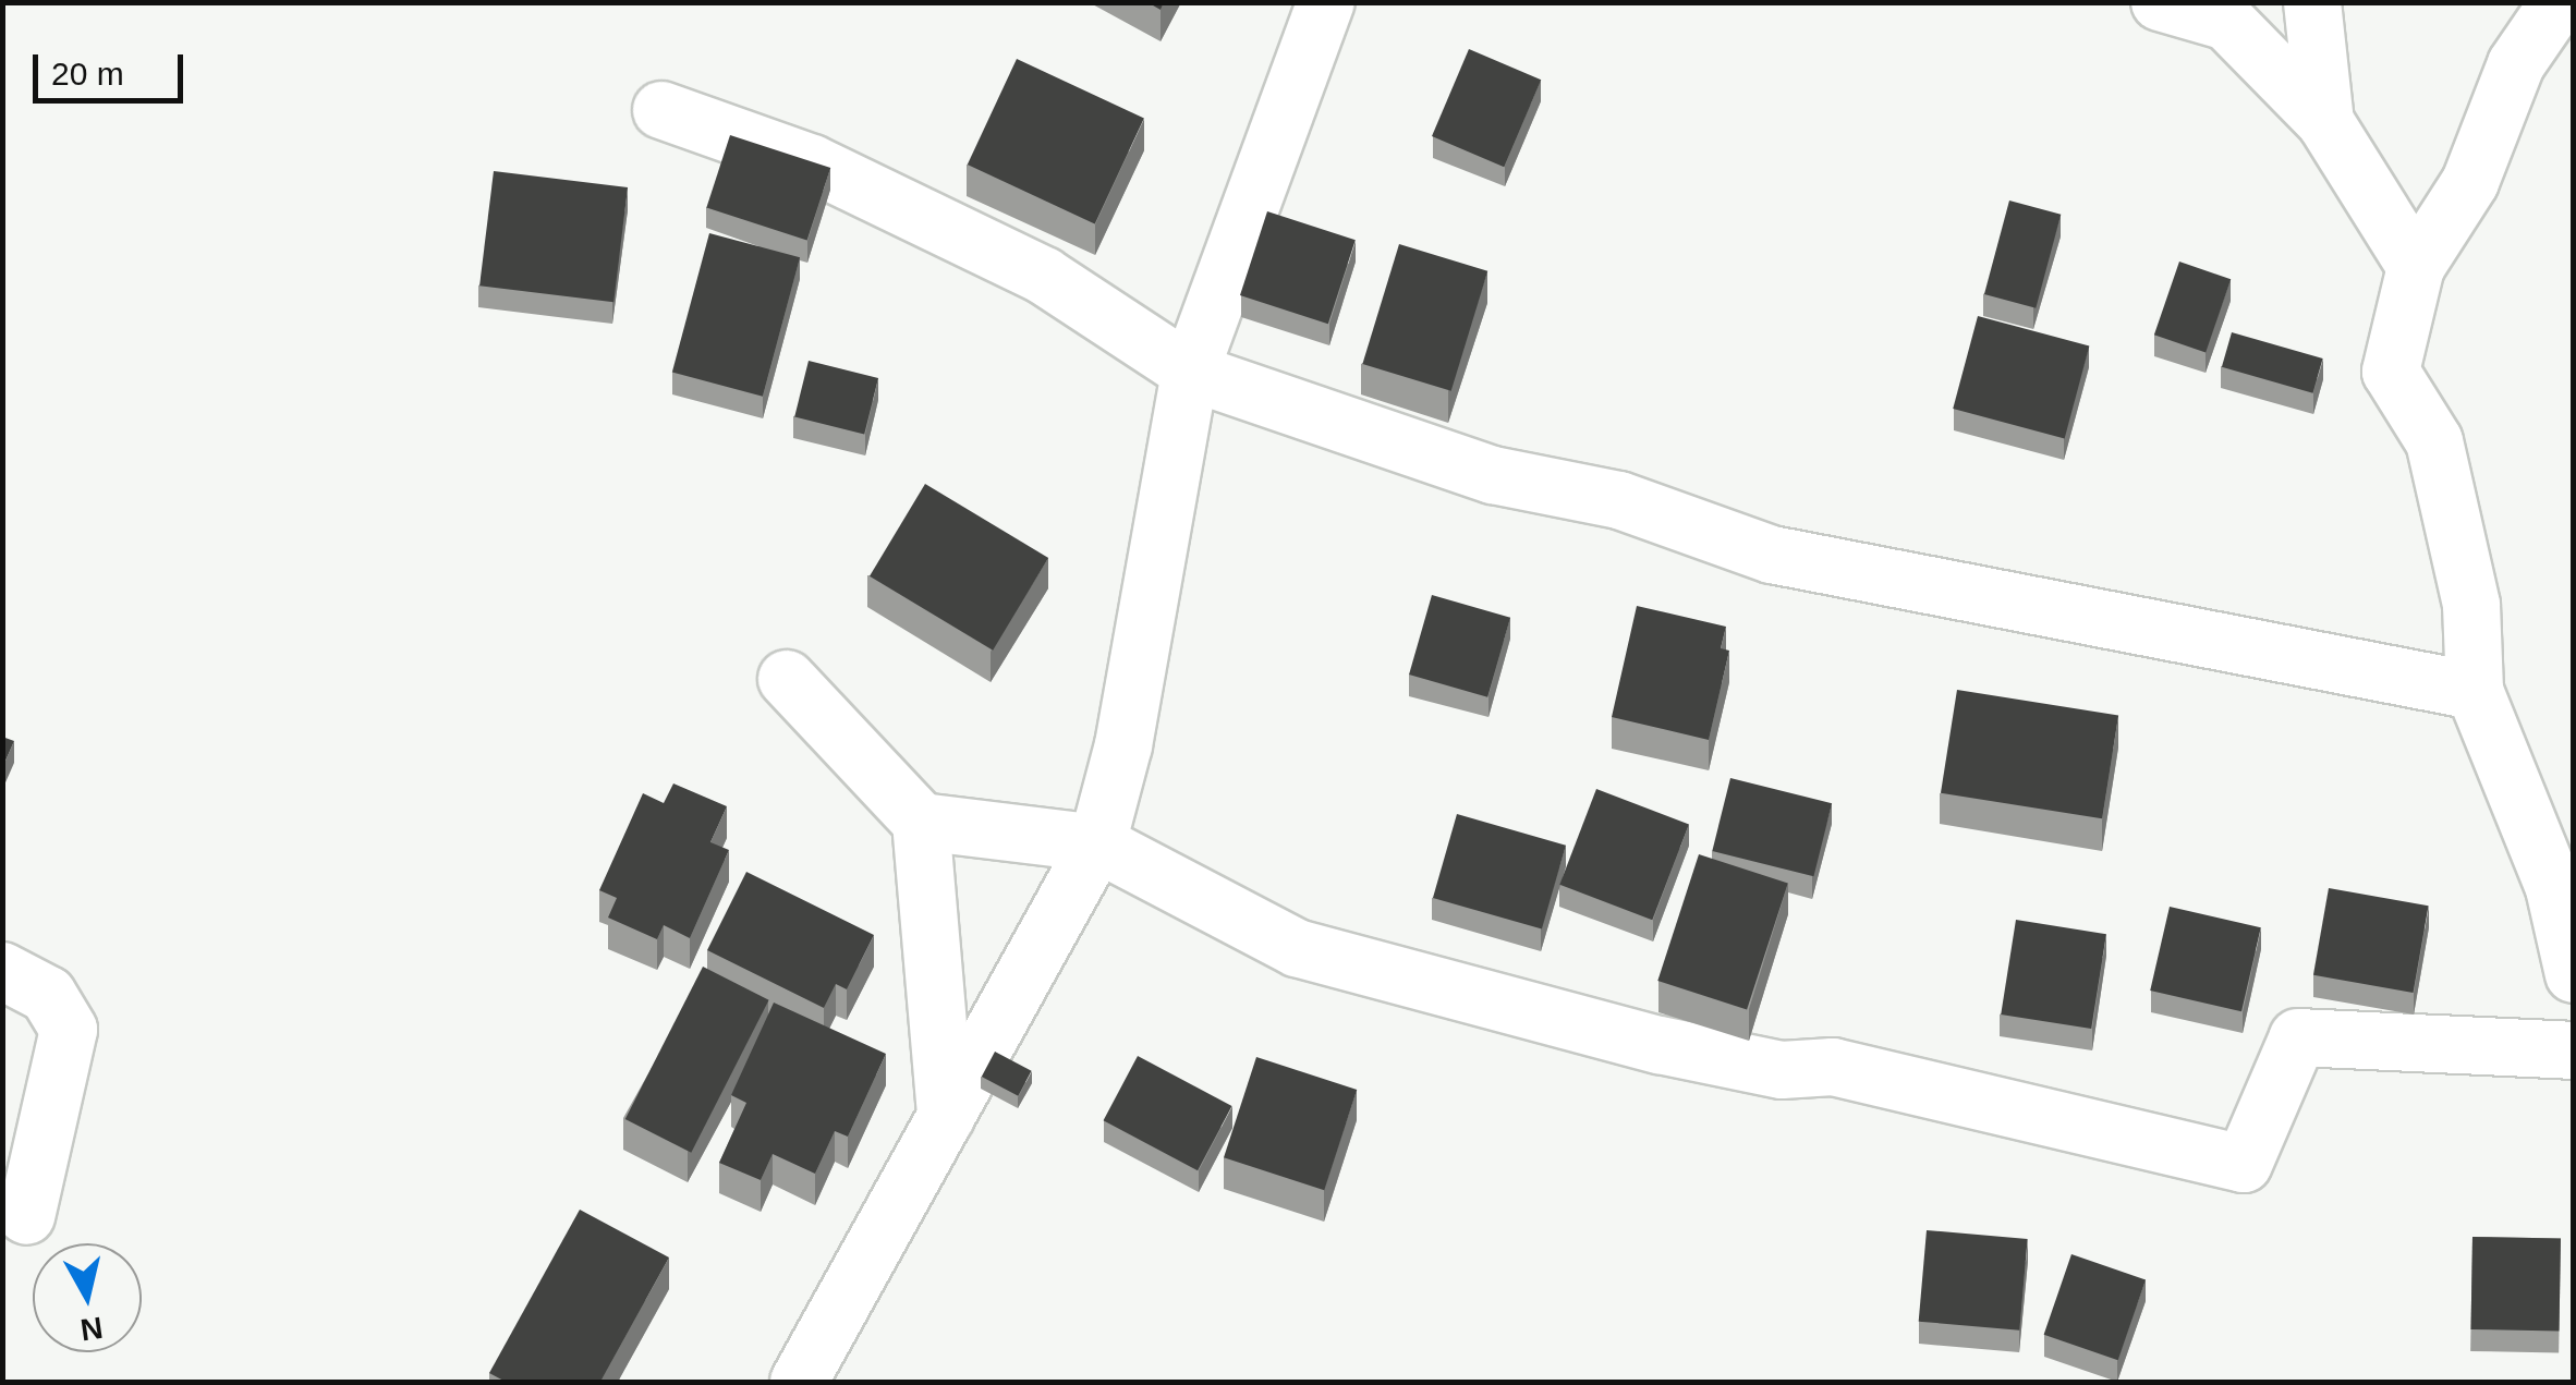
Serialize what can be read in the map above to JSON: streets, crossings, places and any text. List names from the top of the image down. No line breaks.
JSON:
{"scale_bar":"20 m","north":"bottom"}
